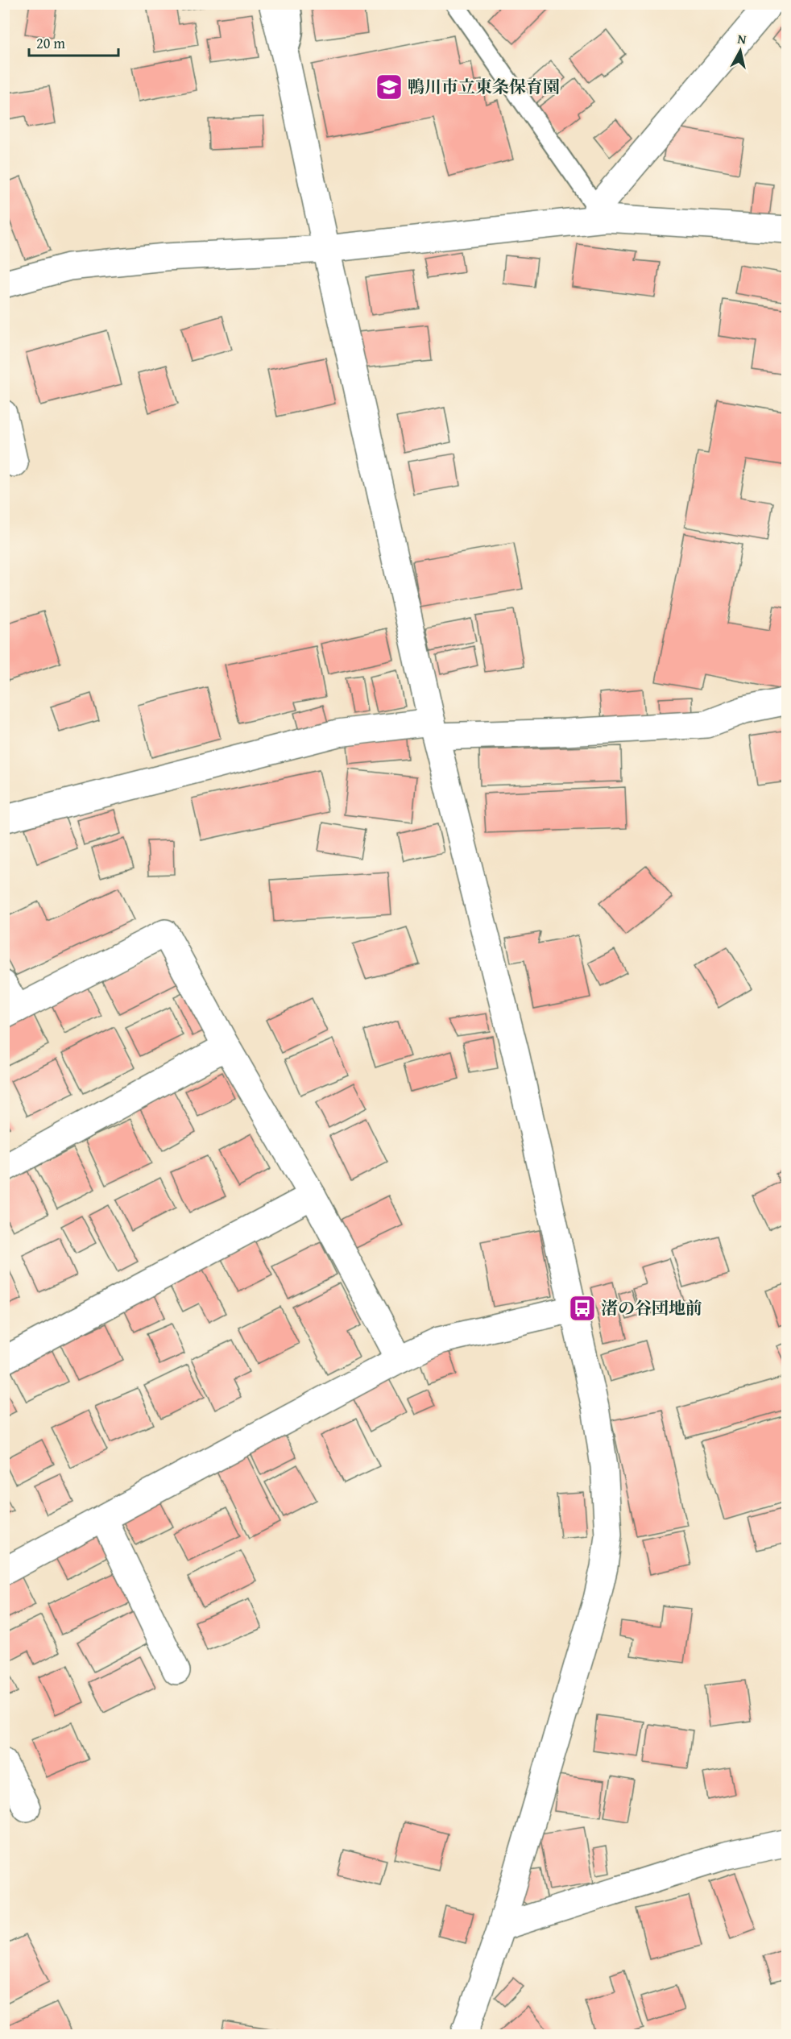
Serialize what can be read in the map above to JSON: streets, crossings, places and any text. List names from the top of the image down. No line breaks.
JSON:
{"places":{"school or university":["鴨川市立東条保育園"],"bus stop":["渚の谷団地前"]},"scale_bar":"20 m","north":"top"}
